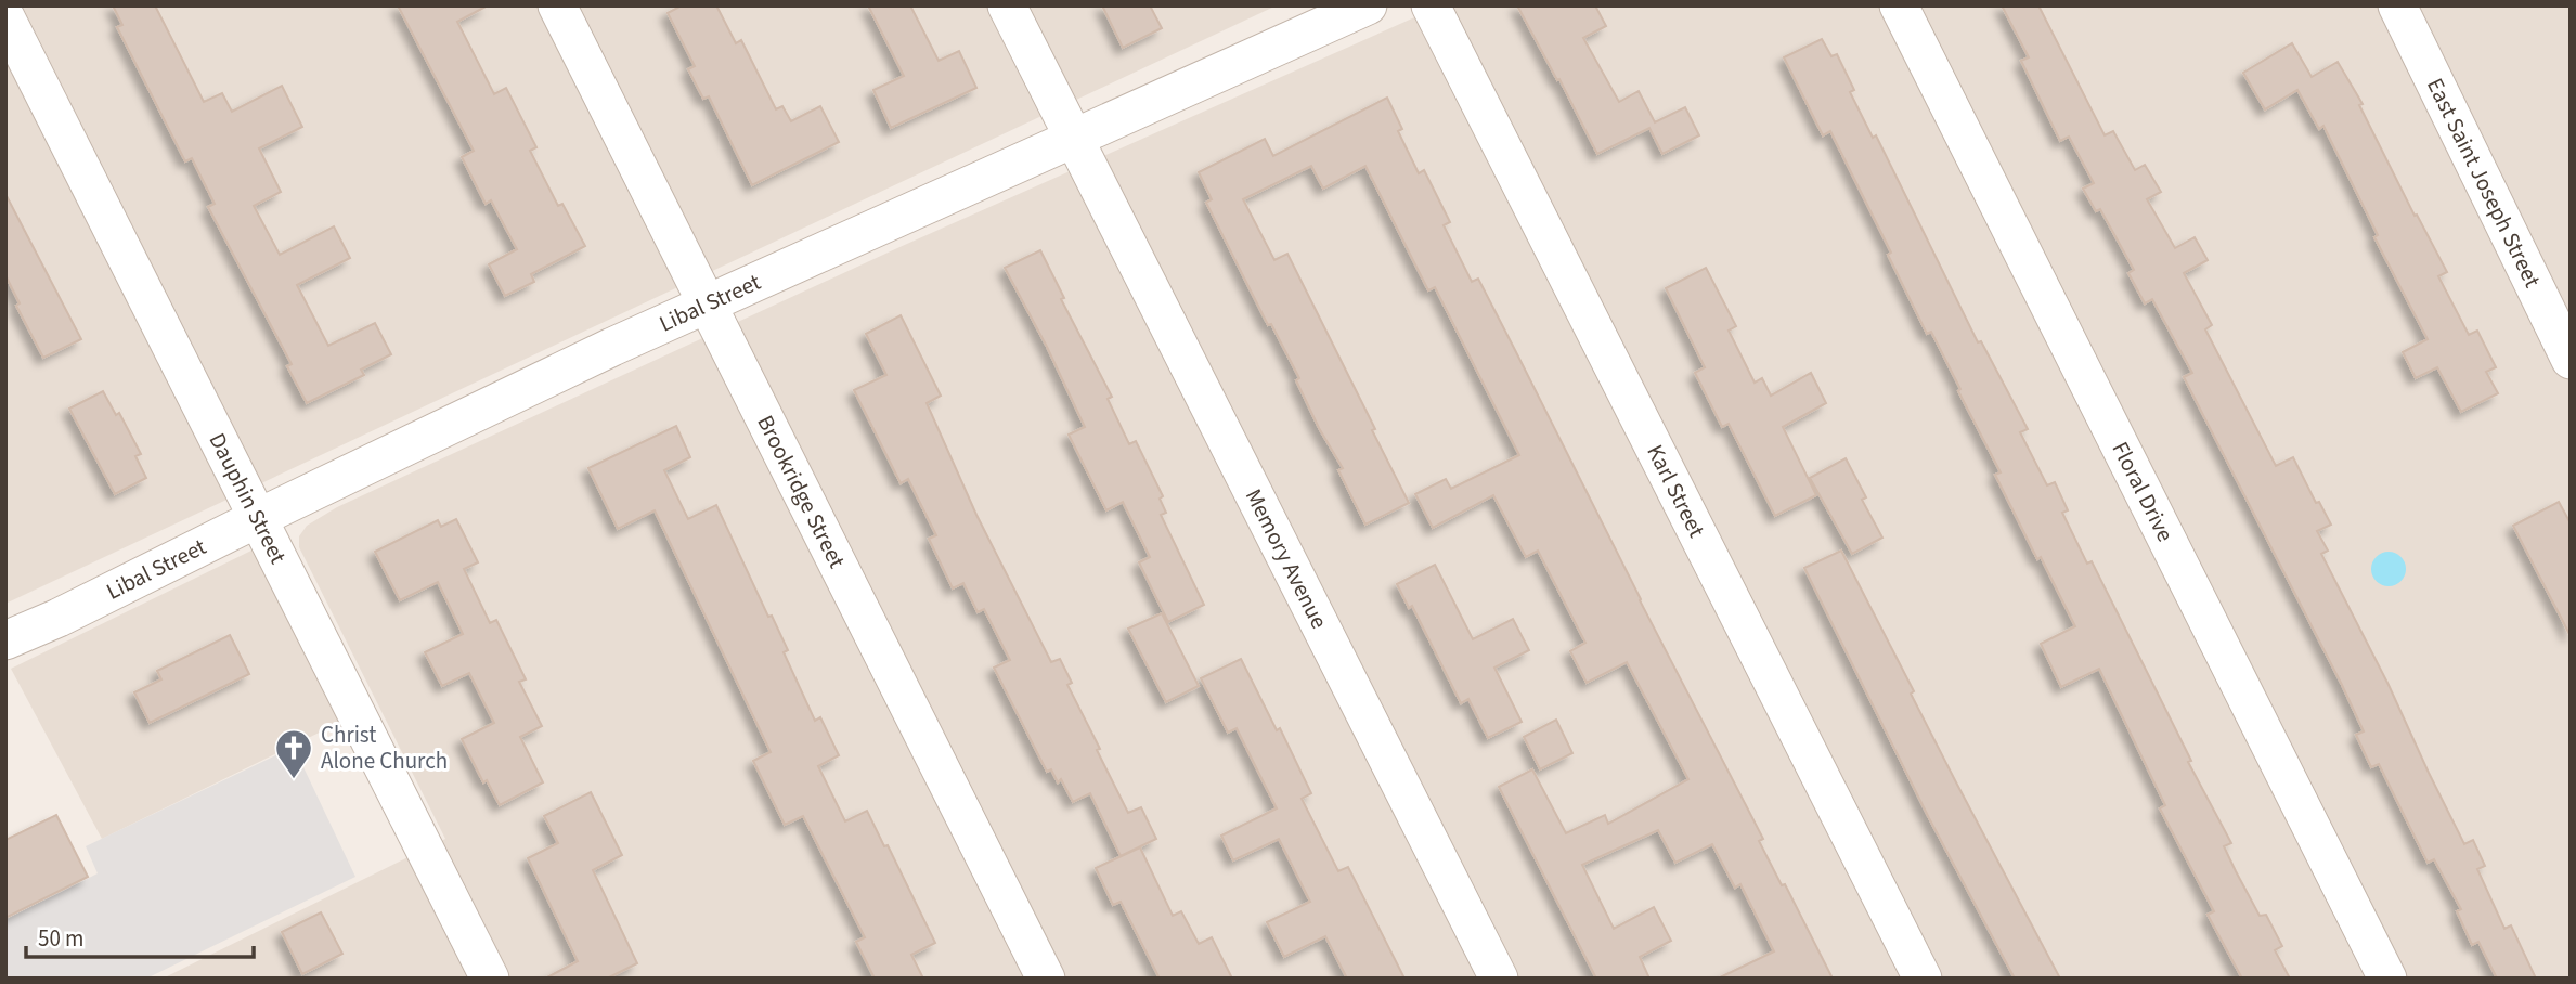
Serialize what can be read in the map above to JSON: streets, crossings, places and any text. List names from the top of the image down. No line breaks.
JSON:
{"streets":{"street":["East Saint Joseph Street","Libal Street","Brookridge Street","Karl Street","Floral Drive","Dauphin Street","Memory Avenue"]},"crossings":[["Libal Street","Brookridge Street"],["Libal Street","Dauphin Street"],["Libal Street","Memory Avenue"]],"places":{"church":["Christ Alone Church"]},"scale_bar":"50 m"}
